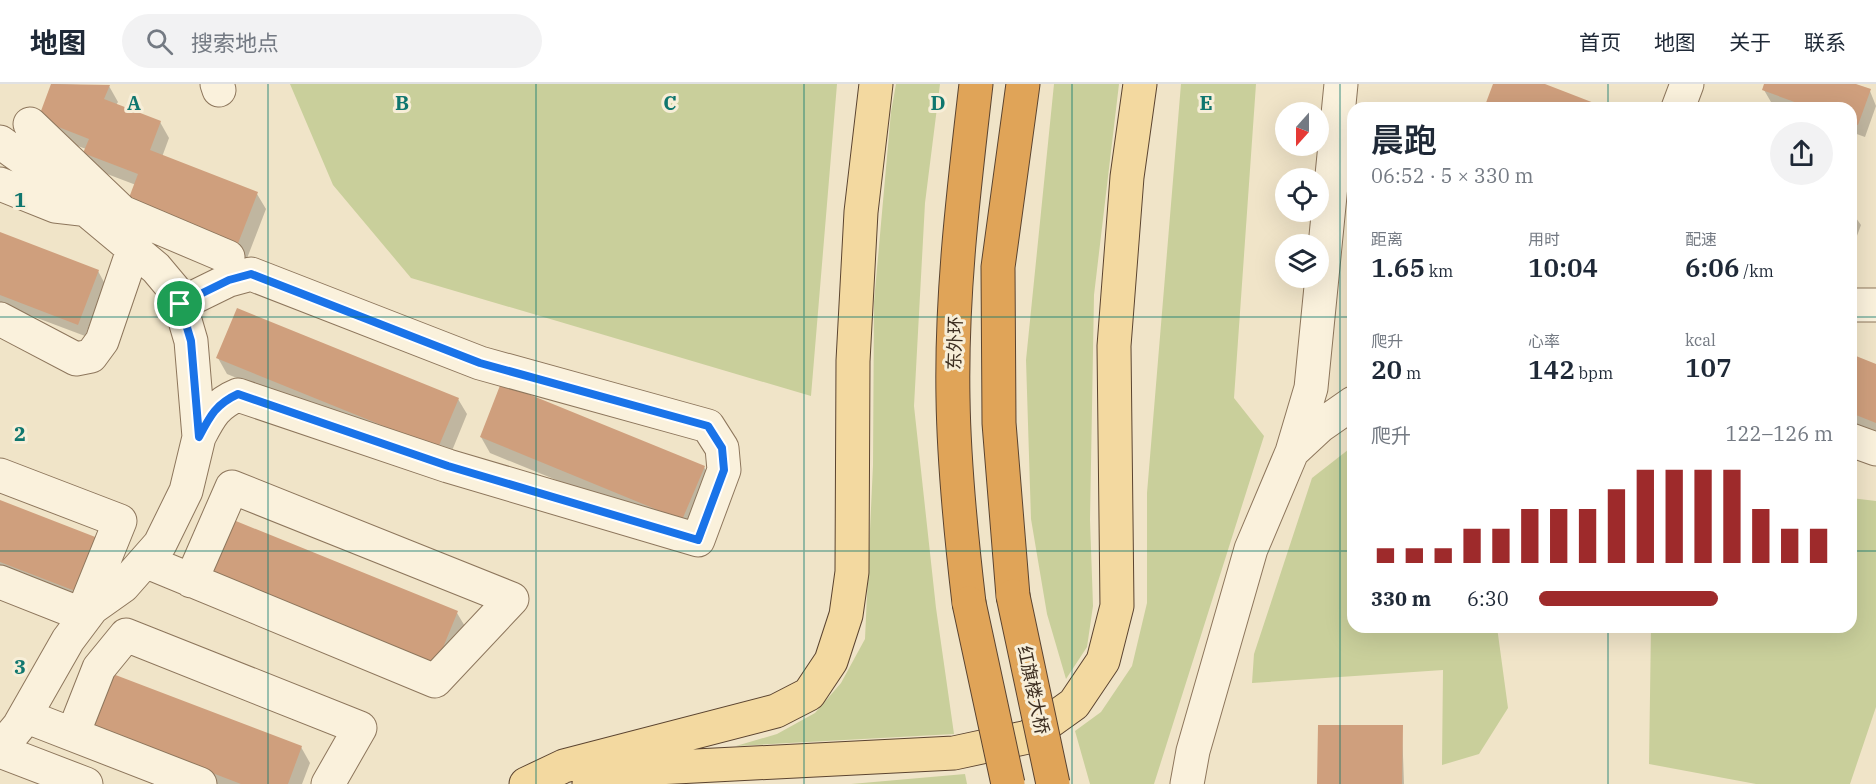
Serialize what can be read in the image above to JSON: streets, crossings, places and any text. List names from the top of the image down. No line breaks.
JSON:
{"streets":{"highway":["东外环","红旗楼大桥"]},"north":"bottom","page":{"header":"地图","search":"搜索地点","nav":["首页","地图","关于","联系"],"heading":["晨跑","06:52 · 5 × 330 m"],"stats":[["距离","1.65 km"],["用时","10:04"],["配速","6:06 /km"],["爬升","20 m"],["心率","142 bpm"],["kcal","107"]],"chart":["爬升","122–126 m"],"list":[{"name":"330 m","note":"6:30"}]},"grid":{"columns":["A","B","C","D","E"],"rows":["1","2","3"]}}
